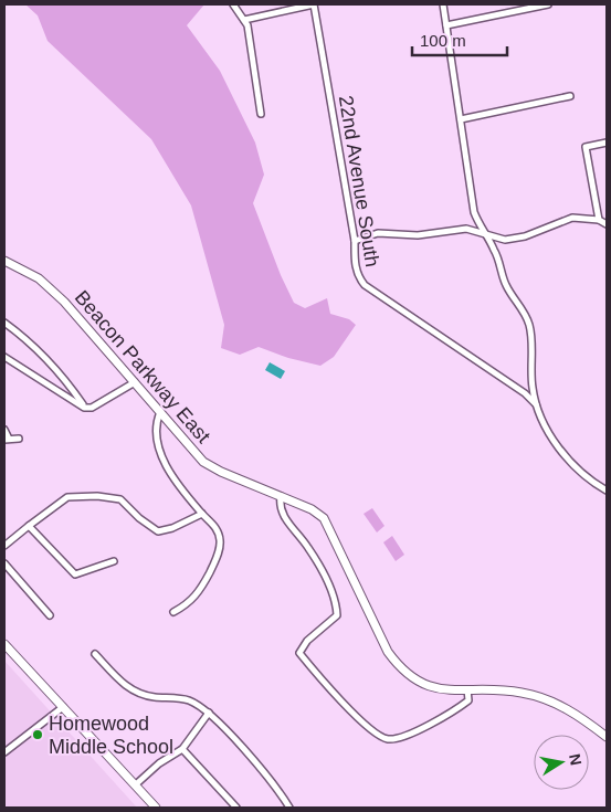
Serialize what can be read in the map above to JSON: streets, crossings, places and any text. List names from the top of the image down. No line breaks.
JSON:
{"streets":{"street":["22nd Avenue South","Beacon Parkway East"]},"places":["Homewood Middle School"],"scale_bar":"100 m","north":"right"}
